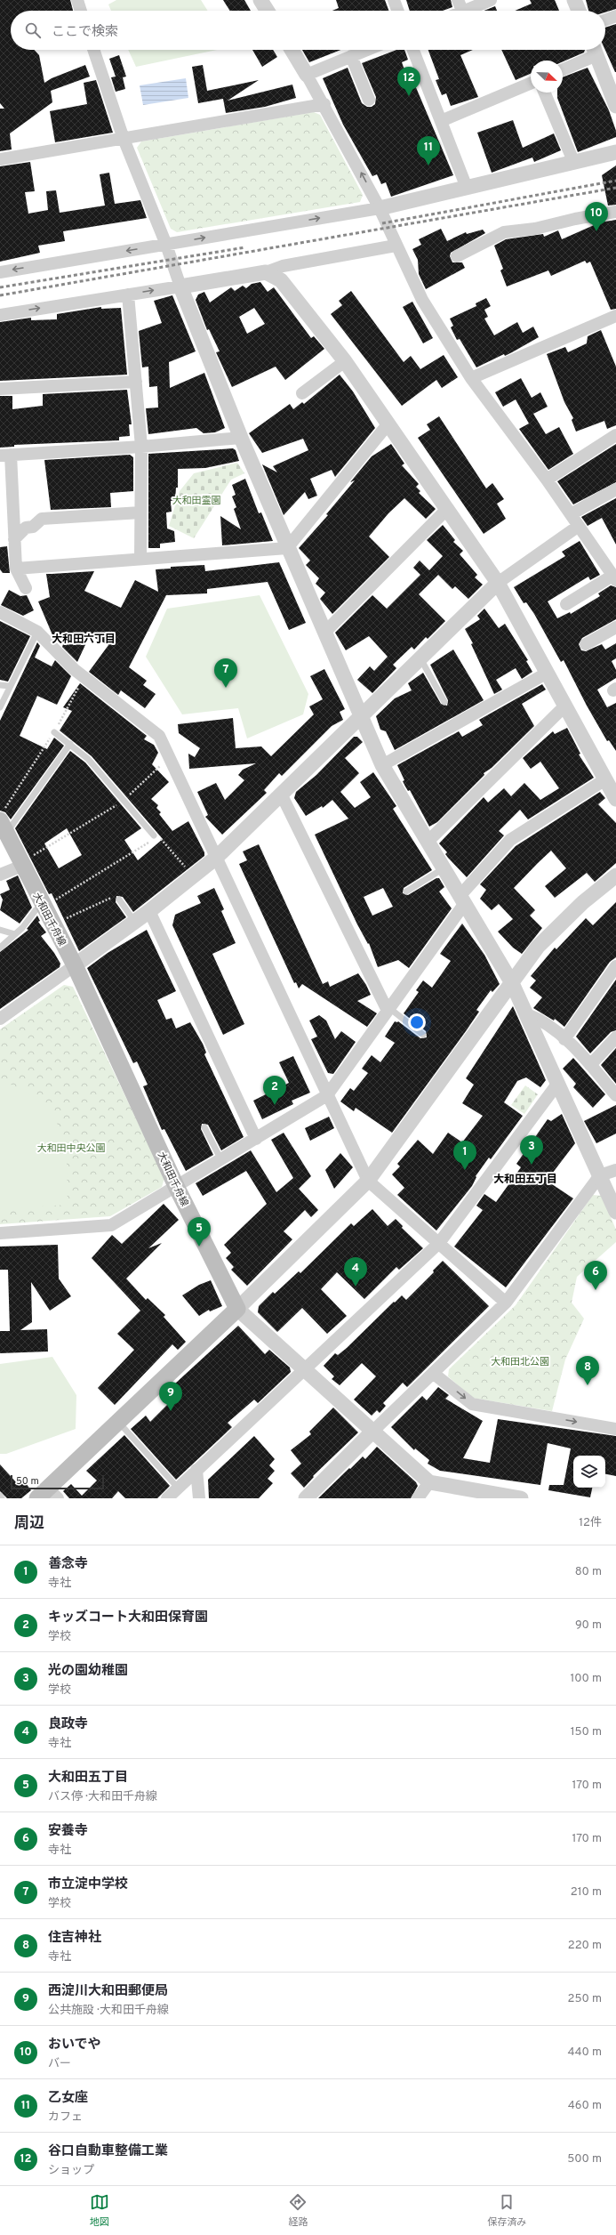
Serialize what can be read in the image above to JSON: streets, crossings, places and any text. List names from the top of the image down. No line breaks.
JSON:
{"streets":{"main road":["大和田千舟線"]},"districts":["大和田六丁目","大和田五丁目"],"parks":["大和田霊園","大和田中央公園","大和田北公園"],"scale_bar":"50 m","north":"bottom right","page":{"search":"ここで検索","pins":["12","11","10","7","2","3","1","5","4","6","8","9"],"scale":"50 m","heading":["周辺","12件"],"list":[{"mark":"1","name":"善念寺","note":"寺社","value":"80 m"},{"mark":"2","name":"キッズコート大和田保育園","note":"学校","value":"90 m"},{"mark":"3","name":"光の園幼稚園","note":"学校","value":"100 m"},{"mark":"4","name":"良政寺","note":"寺社","value":"150 m"},{"mark":"5","name":"大和田五丁目","note":"バス停 · 大和田千舟線","value":"170 m"},{"mark":"6","name":"安養寺","note":"寺社","value":"170 m"},{"mark":"7","name":"市立淀中学校","note":"学校","value":"210 m"},{"mark":"8","name":"住吉神社","note":"寺社","value":"220 m"},{"mark":"9","name":"西淀川大和田郵便局","note":"公共施設 · 大和田千舟線","value":"250 m"},{"mark":"10","name":"おいでや","note":"バー","value":"440 m"},{"mark":"11","name":"乙女座","note":"カフェ","value":"460 m"},{"mark":"12","name":"谷口自動車整備工業","note":"ショップ","value":"500 m"}],"nav":["地図","経路","保存済み"]}}
